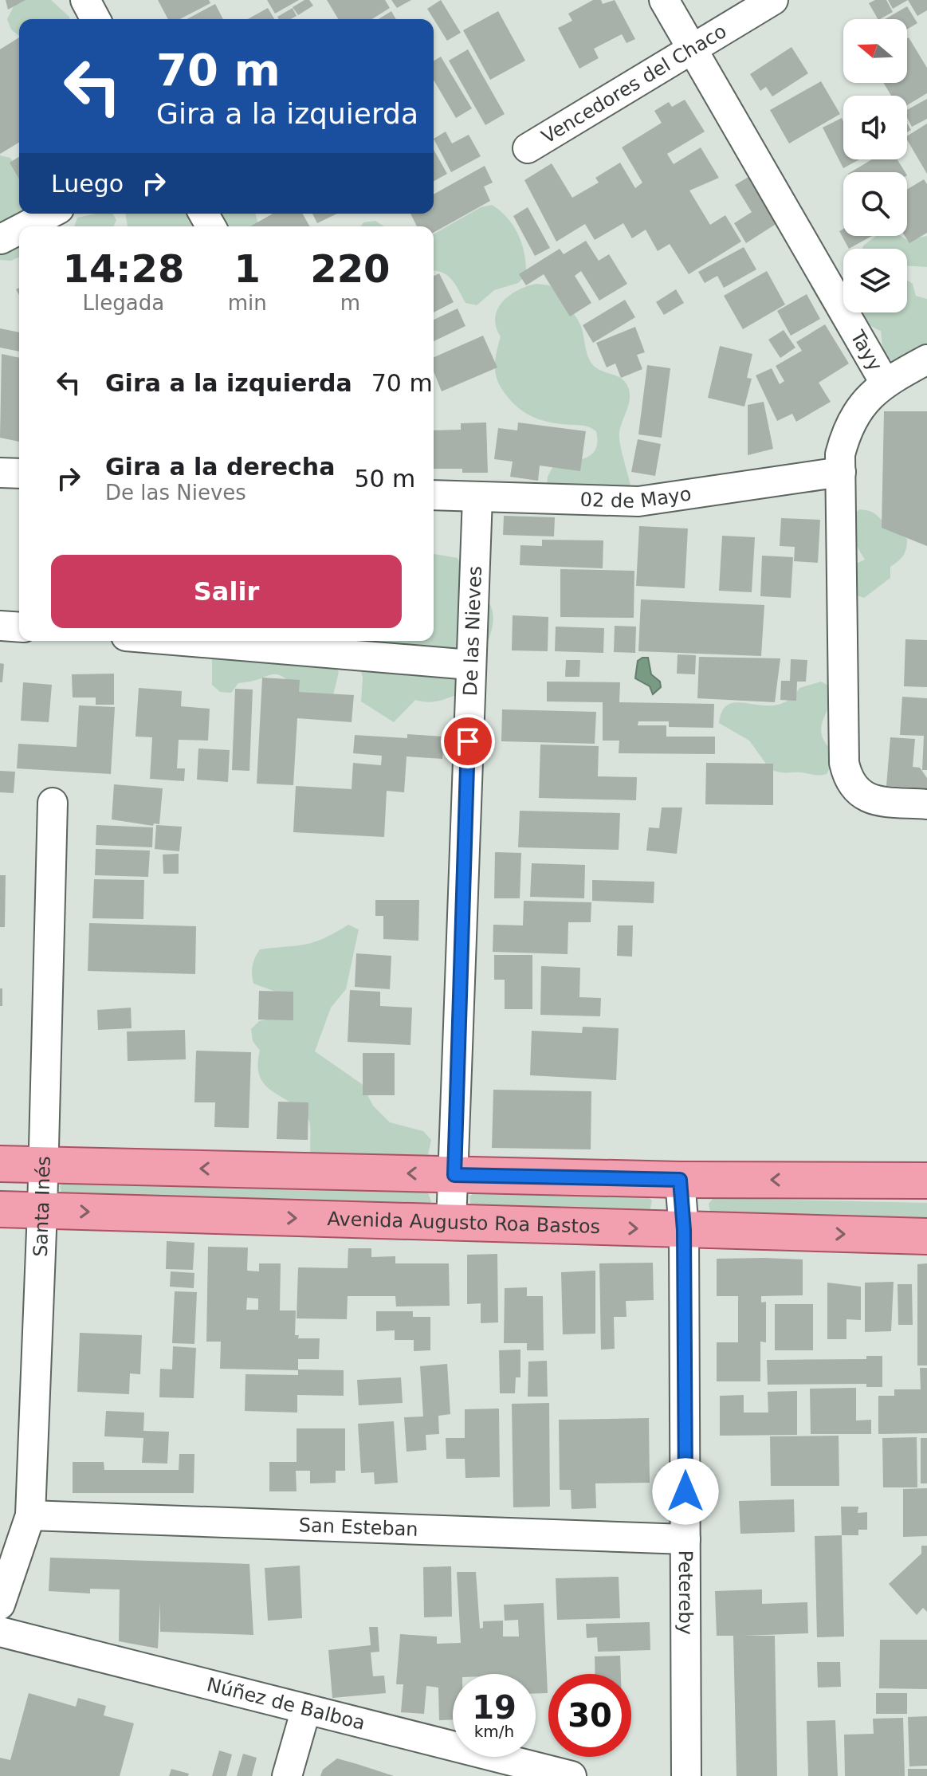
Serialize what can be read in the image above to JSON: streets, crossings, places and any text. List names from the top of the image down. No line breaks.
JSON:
{"streets":{"main road":["Avenida Augusto Roa Bastos"],"street":["Vencedores del Chaco","Tayy","02 de Mayo","De las Nieves","Santa Inés","San Esteban","Petereby","Núñez de Balboa"]},"crossings":[["Vencedores del Chaco","Tayy"],["Tayy","02 de Mayo"],["02 de Mayo","De las Nieves"],["De las Nieves","Avenida Augusto Roa Bastos"],["Santa Inés","Avenida Augusto Roa Bastos"],["Santa Inés","San Esteban"],["Avenida Augusto Roa Bastos","Petereby"],["San Esteban","Petereby"]],"north":"left","page":{"turn":["70 m","Gira a la izquierda"],"then":"Luego","eta":["14:28","Llegada","1","min","220","m"],"list":[{"name":"Gira a la izquierda","value":"70 m"},{"name":"Gira a la derecha","note":"De las Nieves","value":"50 m"}],"buttons":"Salir","speed":"19 km/h","limit":"30"}}
